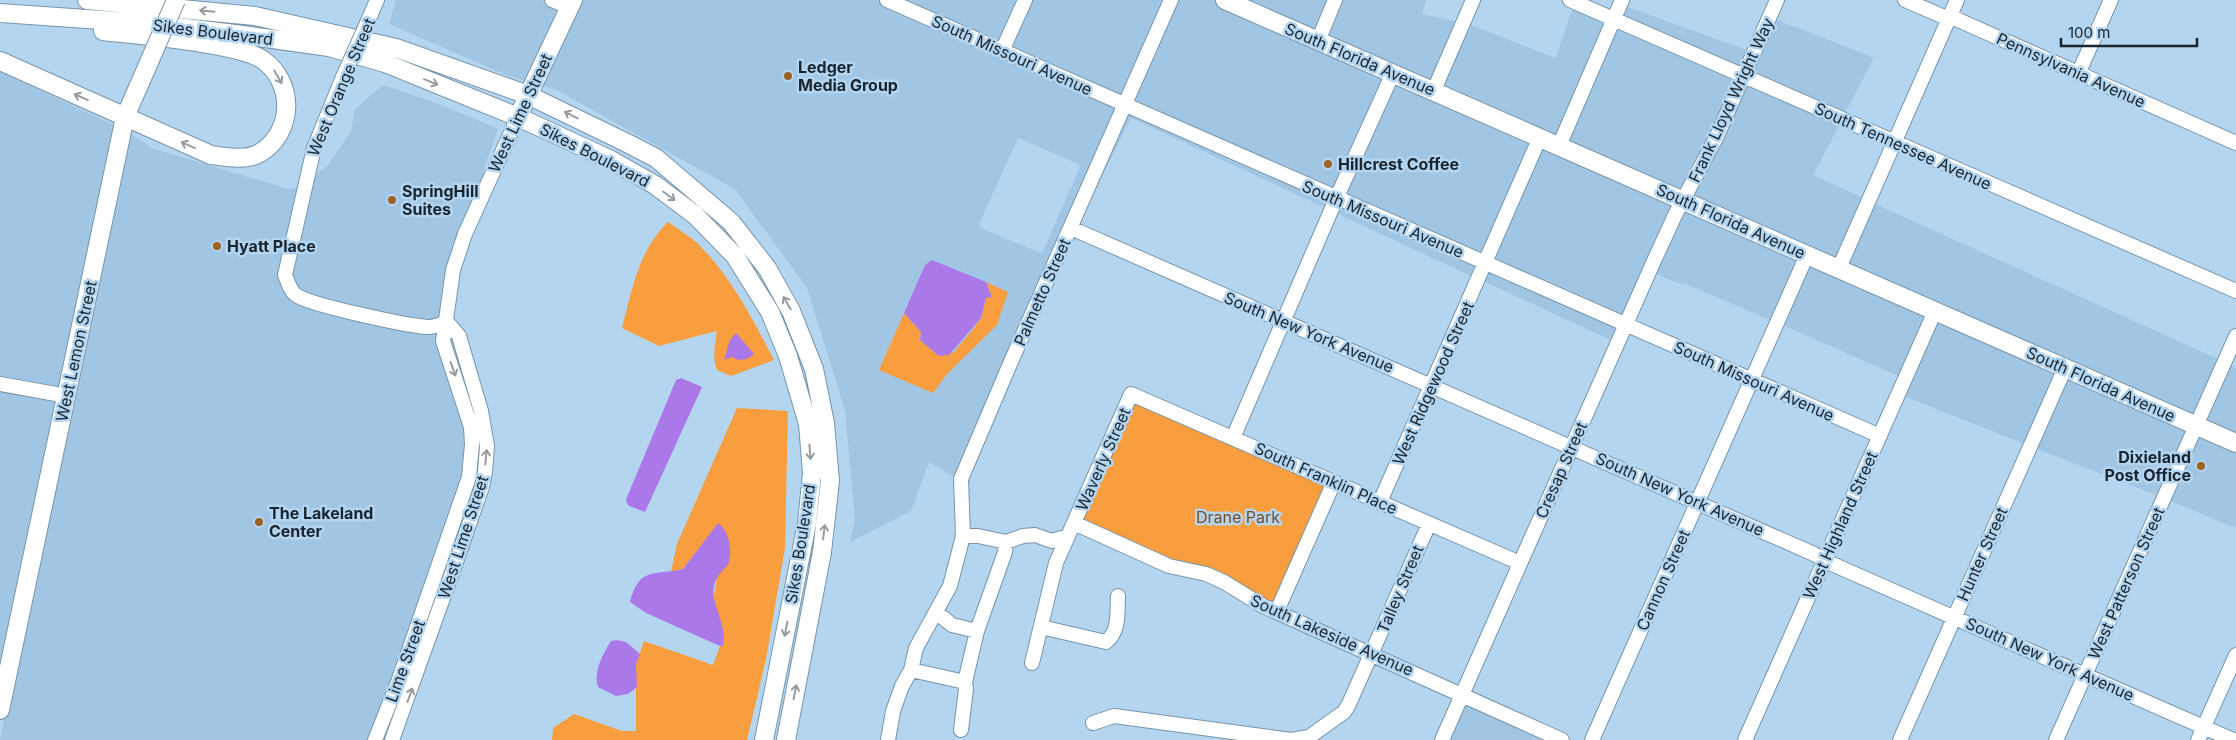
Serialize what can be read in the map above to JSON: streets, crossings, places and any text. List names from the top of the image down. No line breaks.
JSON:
{"streets":{"main road":["Sikes Boulevard","South Florida Avenue","West Lime Street","West Lemon Street"],"street":["South Missouri Avenue","Pennsylvania Avenue","West Orange Street","Frank Lloyd Wright Way","South Tennessee Avenue","Palmetto Street","South New York Avenue","West Ridgewood Street","Waverly Street","Cresap Street","South Franklin Place","West Highland Street","Hunter Street","Cannon Street","West Patterson Street","Talley Street","South Lakeside Avenue","Lime Street"]},"crossings":[["Sikes Boulevard","West Lime Street"],["South Missouri Avenue","Palmetto Street"],["South Missouri Avenue","West Ridgewood Street"],["South Missouri Avenue","Cresap Street"],["South Missouri Avenue","West Highland Street"],["South Missouri Avenue","Cannon Street"],["South Florida Avenue","Frank Lloyd Wright Way"],["South Florida Avenue","West Ridgewood Street"],["South Florida Avenue","Cresap Street"],["South Florida Avenue","West Highland Street"],["South Florida Avenue","Hunter Street"],["South Florida Avenue","Cannon Street"],["South Florida Avenue","West Patterson Street"],["West Orange Street","West Lime Street"],["West Orange Street","Lime Street"],["Frank Lloyd Wright Way","South Tennessee Avenue"],["Frank Lloyd Wright Way","Cresap Street"],["West Lime Street","Lime Street"],["Palmetto Street","South New York Avenue"],["South New York Avenue","West Ridgewood Street"],["South New York Avenue","Cresap Street"],["South New York Avenue","West Highland Street"],["South New York Avenue","Hunter Street"],["South New York Avenue","Cannon Street"],["South New York Avenue","West Patterson Street"],["West Ridgewood Street","South Franklin Place"],["Waverly Street","South Franklin Place"],["Waverly Street","South Lakeside Avenue"],["Cresap Street","South Franklin Place"],["Cresap Street","South Lakeside Avenue"],["South Franklin Place","Talley Street"],["Talley Street","South Lakeside Avenue"]],"one_way":["West Lime Street","Lime Street"],"parks":["Drane Park"],"places":["Ledger Media Group","Hillcrest Coffee","SpringHill Suites","Hyatt Place","Dixieland Post Office","The Lakeland Center"],"scale_bar":"100 m"}
